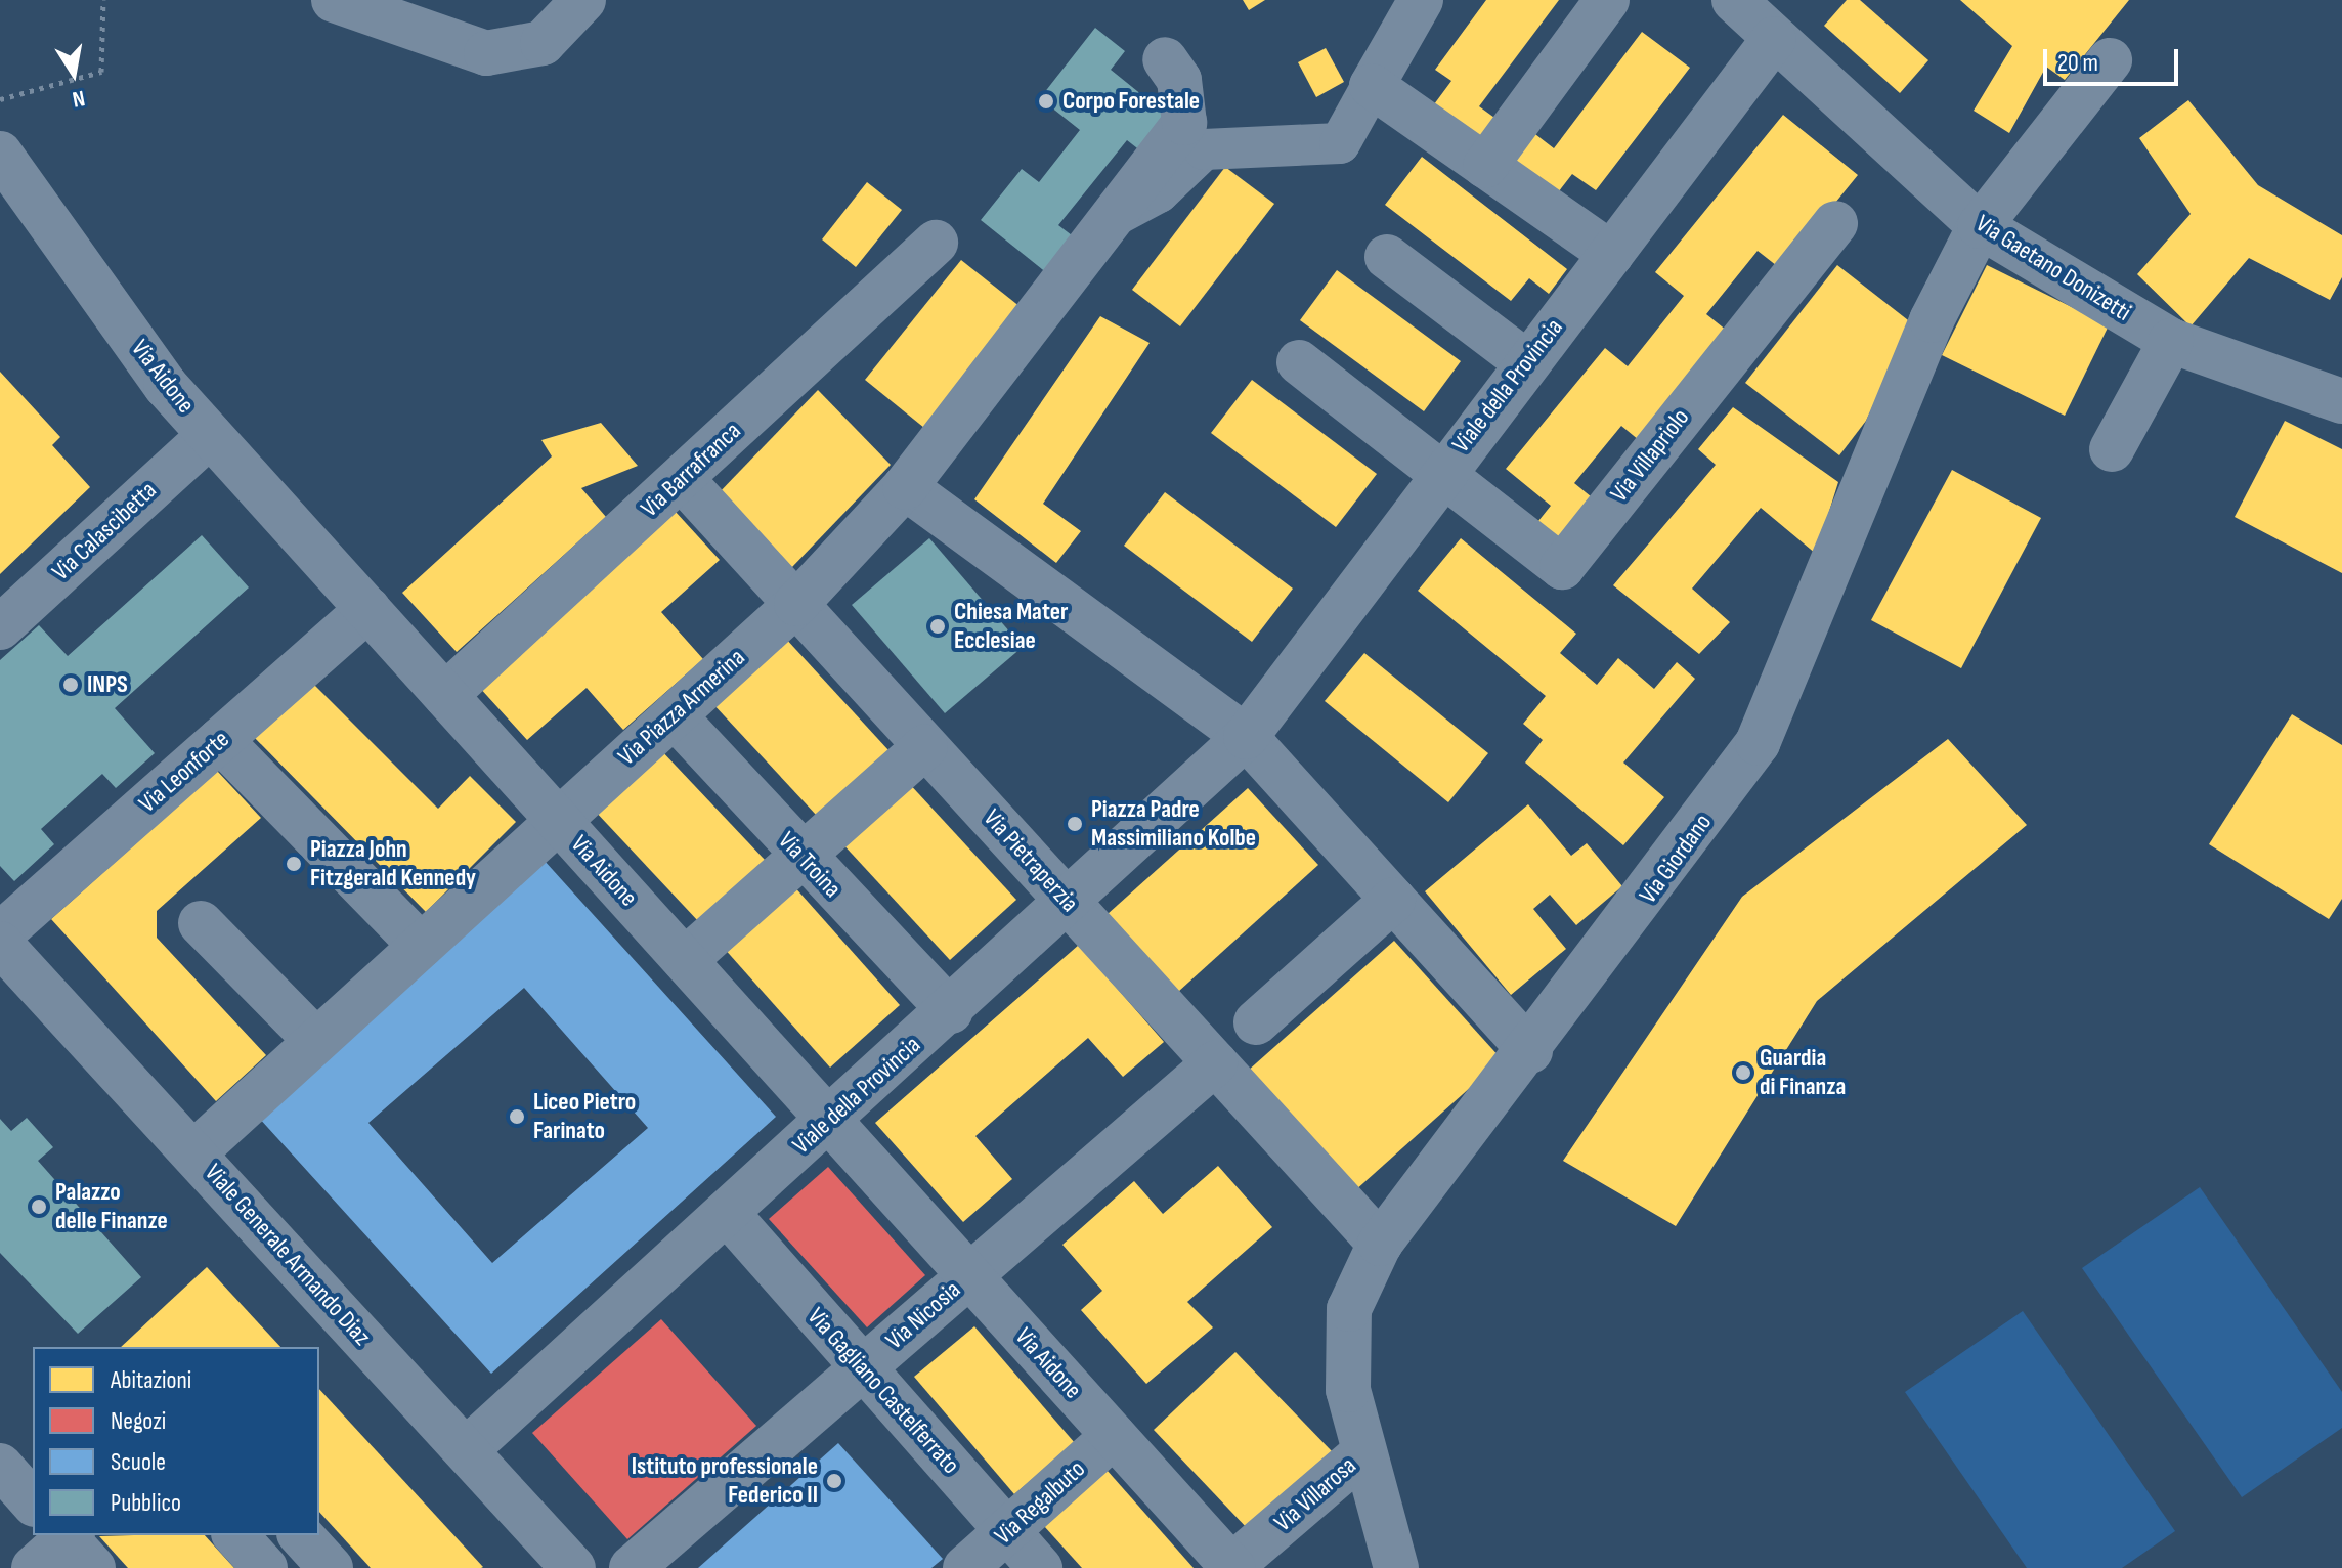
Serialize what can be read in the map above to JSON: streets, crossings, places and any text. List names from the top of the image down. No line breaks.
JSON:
{"streets":{"street":["Via Gaetano Donizetti","Via Aidone","Viale della Provincia","Via Villapriolo","Via Barrafranca","Via Calascibetta","Via Piazza Armerina","Via Leonforte","Via Giordano","Via Pietraperzia","Via Troina","Viale Generale Armando Diaz","Via Nicosia","Via Gagliano Castelferrato","Via Villarosa","Via Regalbuto"]},"crossings":[["Via Gaetano Donizetti","Viale della Provincia"],["Via Gaetano Donizetti","Via Giordano"],["Via Aidone","Viale della Provincia"],["Via Aidone","Via Barrafranca"],["Via Aidone","Via Calascibetta"],["Via Aidone","Via Piazza Armerina"],["Via Aidone","Via Leonforte"],["Via Aidone","Via Nicosia"],["Via Aidone","Via Villarosa"],["Via Aidone","Via Regalbuto"],["Viale della Provincia","Via Villapriolo"],["Viale della Provincia","Via Pietraperzia"],["Viale della Provincia","Via Troina"],["Viale della Provincia","Viale Generale Armando Diaz"],["Viale della Provincia","Via Gagliano Castelferrato"],["Via Barrafranca","Via Pietraperzia"],["Via Piazza Armerina","Via Pietraperzia"],["Via Piazza Armerina","Via Troina"],["Via Piazza Armerina","Viale Generale Armando Diaz"],["Via Giordano","Via Pietraperzia"],["Via Giordano","Via Villarosa"],["Via Pietraperzia","Via Nicosia"],["Via Nicosia","Via Gagliano Castelferrato"],["Via Gagliano Castelferrato","Via Regalbuto"]],"places":["Corpo Forestale","Chiesa Mater Ecclesiae","INPS","Piazza Padre Massimiliano Kolbe","Piazza John Fitzgerald Kennedy","Guardia di Finanza","Liceo Pietro Farinato","Palazzo delle Finanze","Istituto professionale Federico II"],"legend":["Abitazioni","Negozi","Scuole","Pubblico"],"scale_bar":"20 m","north":"bottom"}
